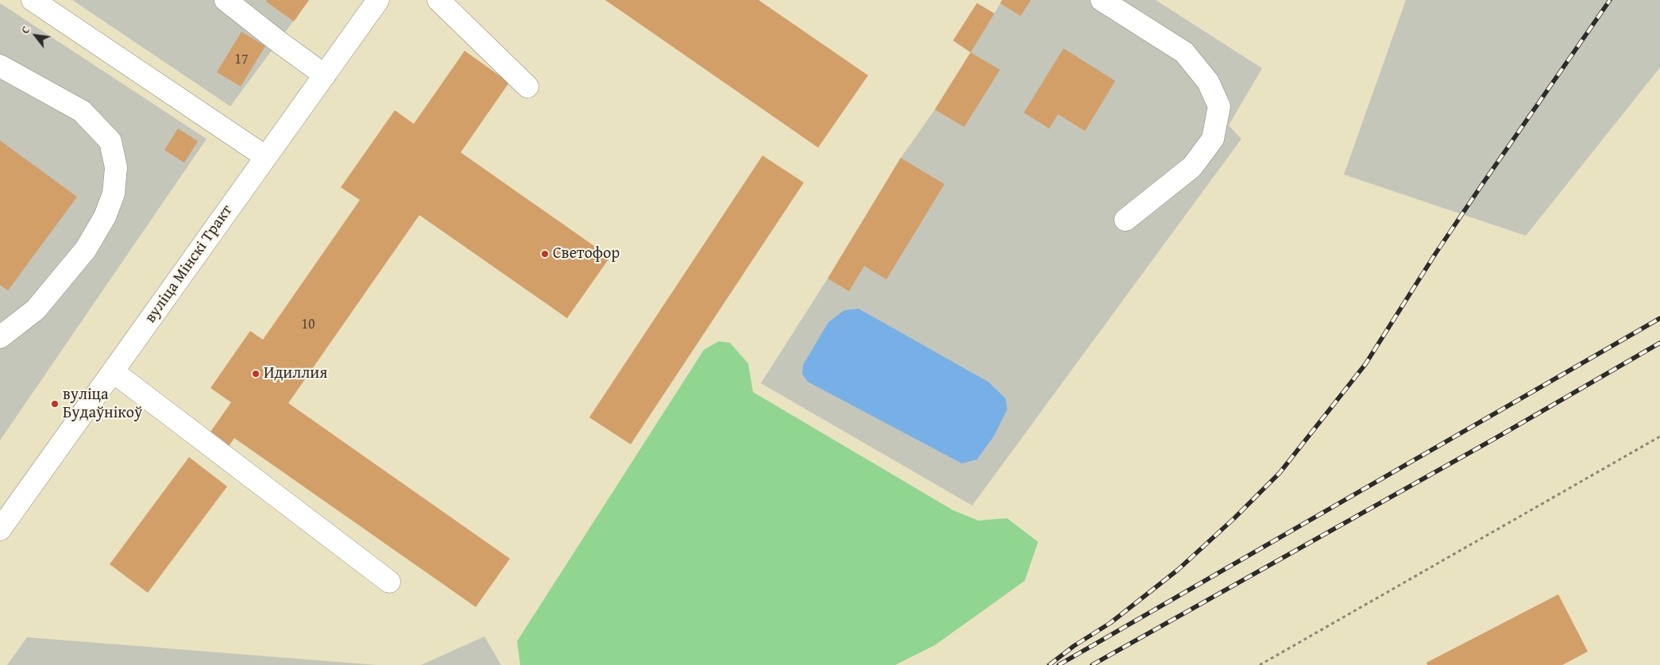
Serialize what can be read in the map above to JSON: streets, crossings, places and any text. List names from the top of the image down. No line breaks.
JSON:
{"streets":{"street":["вуліца Мінскі Тракт"]},"places":["Светофор","Идиллия","вуліца Будаўнікоў"],"house_numbers":["17","10"],"north":"top left"}
